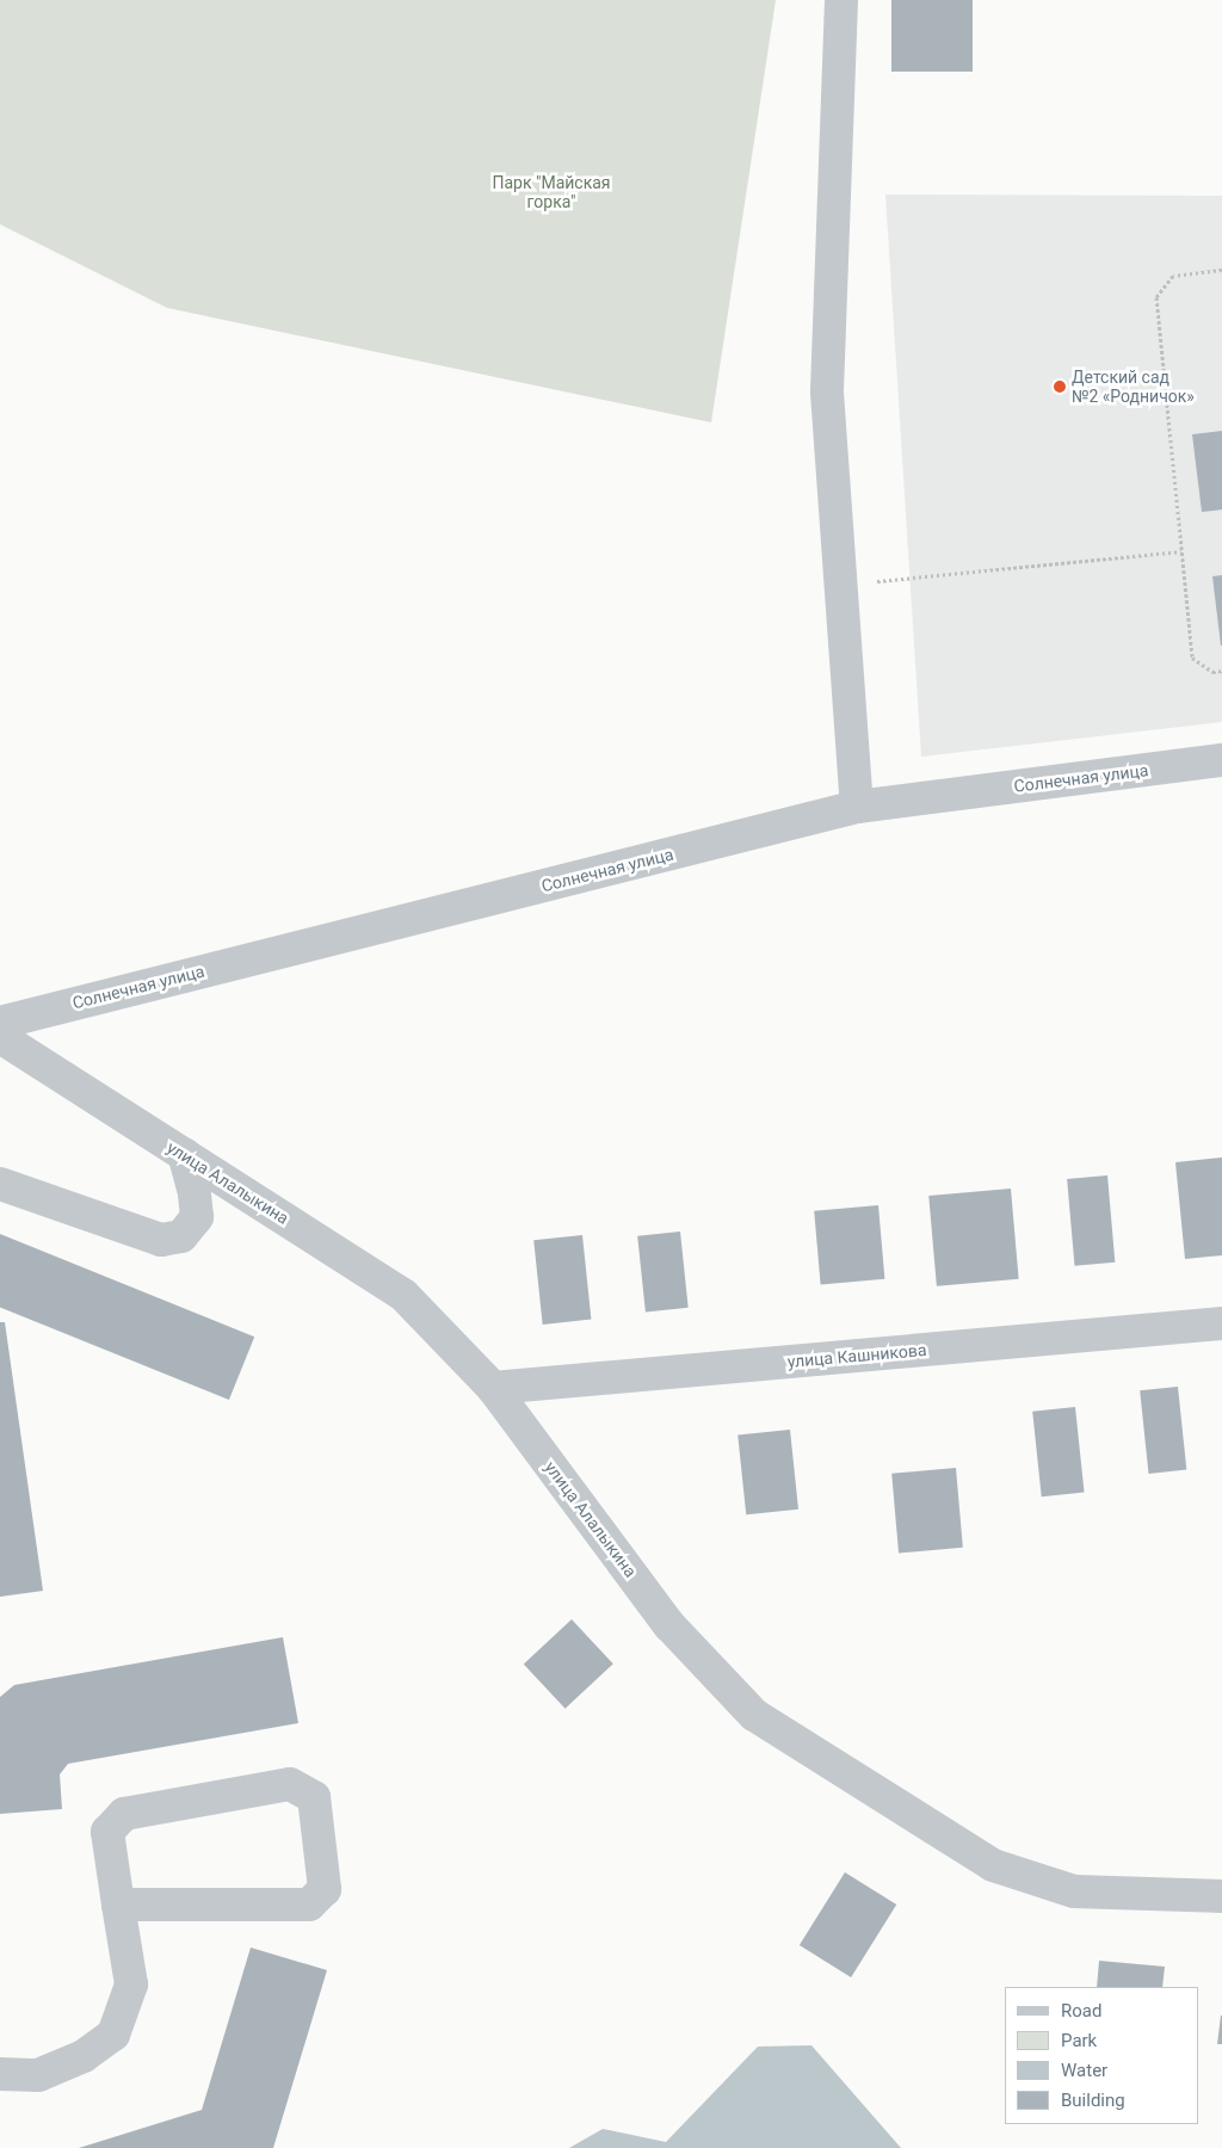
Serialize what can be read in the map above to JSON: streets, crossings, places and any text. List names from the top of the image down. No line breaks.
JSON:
{"streets":{"street":["Солнечная улица","улица Алалыкина","улица Кашникова"]},"crossings":[["улица Алалыкина","улица Кашникова"]],"parks":["Парк \"Майская горка\""],"places":["Детский сад №2 «Родничок»"],"legend":["Road","Park","Water","Building"]}
